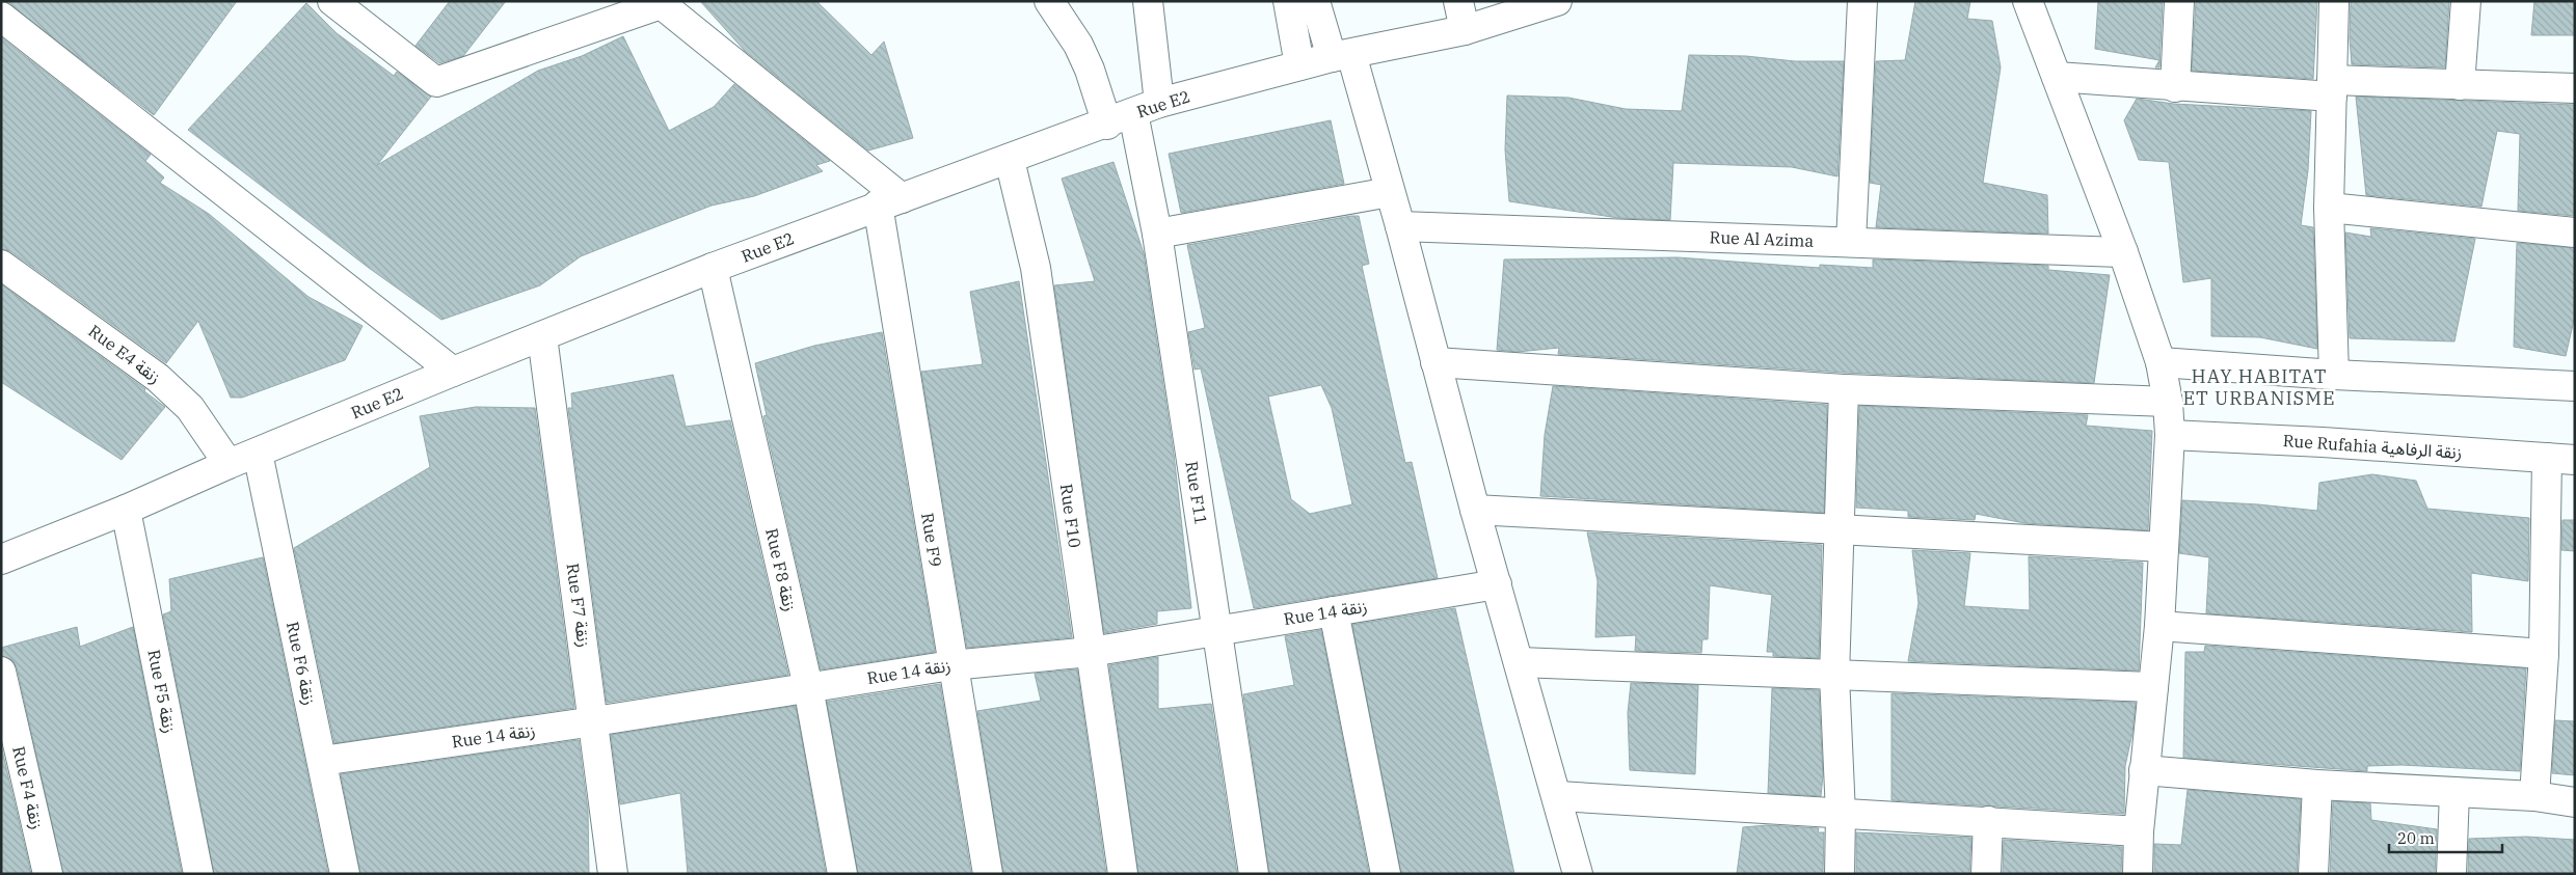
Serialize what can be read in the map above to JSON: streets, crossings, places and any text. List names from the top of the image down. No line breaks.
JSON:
{"streets":{"street":["Rue E2","Rue Al Azima","Rue E4 زنقة","Rue Rufahia زنقة الرفاهية","Rue F11","Rue F10","Rue F9","Rue F8 زنقة","Rue F7 زنقة","Rue 14 زنقة","Rue F6 زنقة","Rue F5 زنقة","Rue F4 زنقة"]},"crossings":[["Rue E2","Rue E4 زنقة"],["Rue E2","Rue F11"],["Rue E2","Rue F10"],["Rue E2","Rue F9"],["Rue E2","Rue F8 زنقة"],["Rue E2","Rue F7 زنقة"],["Rue E2","Rue F6 زنقة"],["Rue E2","Rue F5 زنقة"],["Rue F11","Rue 14 زنقة"],["Rue F10","Rue 14 زنقة"],["Rue F9","Rue 14 زنقة"],["Rue F8 زنقة","Rue 14 زنقة"],["Rue F7 زنقة","Rue 14 زنقة"],["Rue 14 زنقة","Rue F6 زنقة"]],"districts":["HAY HABITAT ET URBANISME"],"scale_bar":"20 m"}
